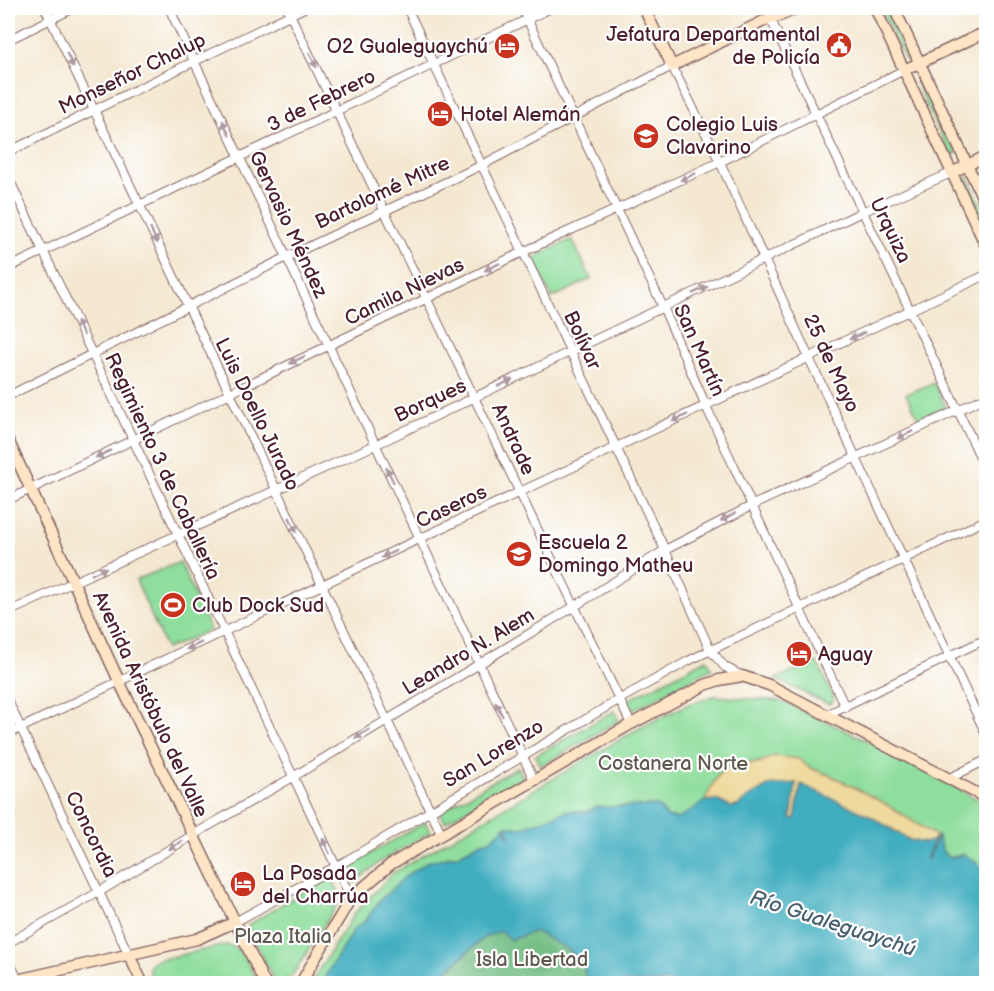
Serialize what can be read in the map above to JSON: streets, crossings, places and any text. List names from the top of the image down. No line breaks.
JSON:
{"streets":{"main road":["Bartolomé Mitre","Urquiza","25 de Mayo","Avenida Aristóbulo del Valle","San Lorenzo","Concordia"],"street":["Monseñor Chalup","3 de Febrero","Gervasio Méndez","Camila Nievas","Bolívar","San Martín","Borques","Luis Doello Jurado","Andrade","Regimiento 3 de Caballería","Caseros","Leandro N. Alem"]},"crossings":[["Monseñor Chalup","Gervasio Méndez"],["Monseñor Chalup","Luis Doello Jurado"],["Monseñor Chalup","Andrade"],["3 de Febrero","Gervasio Méndez"],["3 de Febrero","Bolívar"],["3 de Febrero","San Martín"],["3 de Febrero","Luis Doello Jurado"],["3 de Febrero","Andrade"],["3 de Febrero","Regimiento 3 de Caballería"],["Bartolomé Mitre","Gervasio Méndez"],["Bartolomé Mitre","Urquiza"],["Bartolomé Mitre","Bolívar"],["Bartolomé Mitre","San Martín"],["Bartolomé Mitre","25 de Mayo"],["Bartolomé Mitre","Luis Doello Jurado"],["Bartolomé Mitre","Andrade"],["Bartolomé Mitre","Regimiento 3 de Caballería"],["Gervasio Méndez","Camila Nievas"],["Gervasio Méndez","Borques"],["Gervasio Méndez","Caseros"],["Gervasio Méndez","Leandro N. Alem"],["Gervasio Méndez","San Lorenzo"],["Urquiza","Camila Nievas"],["Urquiza","Borques"],["Urquiza","Caseros"],["Urquiza","Leandro N. Alem"],["Camila Nievas","Bolívar"],["Camila Nievas","San Martín"],["Camila Nievas","25 de Mayo"],["Camila Nievas","Luis Doello Jurado"],["Camila Nievas","Andrade"],["Camila Nievas","Regimiento 3 de Caballería"],["Camila Nievas","Avenida Aristóbulo del Valle"],["Bolívar","Borques"],["Bolívar","Caseros"],["Bolívar","Leandro N. Alem"],["Bolívar","San Lorenzo"],["San Martín","Borques"],["San Martín","Caseros"],["San Martín","Leandro N. Alem"],["San Martín","San Lorenzo"],["25 de Mayo","Borques"],["25 de Mayo","Caseros"],["25 de Mayo","Leandro N. Alem"],["25 de Mayo","San Lorenzo"],["Borques","Luis Doello Jurado"],["Borques","Andrade"],["Borques","Regimiento 3 de Caballería"],["Borques","Avenida Aristóbulo del Valle"],["Luis Doello Jurado","Caseros"],["Luis Doello Jurado","Leandro N. Alem"],["Luis Doello Jurado","San Lorenzo"],["Andrade","Caseros"],["Andrade","Leandro N. Alem"],["Andrade","San Lorenzo"],["Regimiento 3 de Caballería","Caseros"],["Regimiento 3 de Caballería","Leandro N. Alem"],["Regimiento 3 de Caballería","San Lorenzo"],["Caseros","Avenida Aristóbulo del Valle"],["Caseros","Concordia"],["Leandro N. Alem","Avenida Aristóbulo del Valle"],["Leandro N. Alem","Concordia"],["Avenida Aristóbulo del Valle","San Lorenzo"],["San Lorenzo","Concordia"]],"one_way":["Gervasio Méndez","Camila Nievas","Caseros","Leandro N. Alem"],"water":["Río Gualeguaychú"],"parks":["Costanera Norte","Plaza Italia","Isla Libertad"],"places":{"public building":["Jefatura Departamental de Policía"],"hotel":["O2 Gualeguaychú","Hotel Alemán","Aguay","La Posada del Charrúa"],"school or university":["Colegio Luis Clavarino","Escuela 2 Domingo Matheu"],"sports":["Club Dock Sud"]}}
